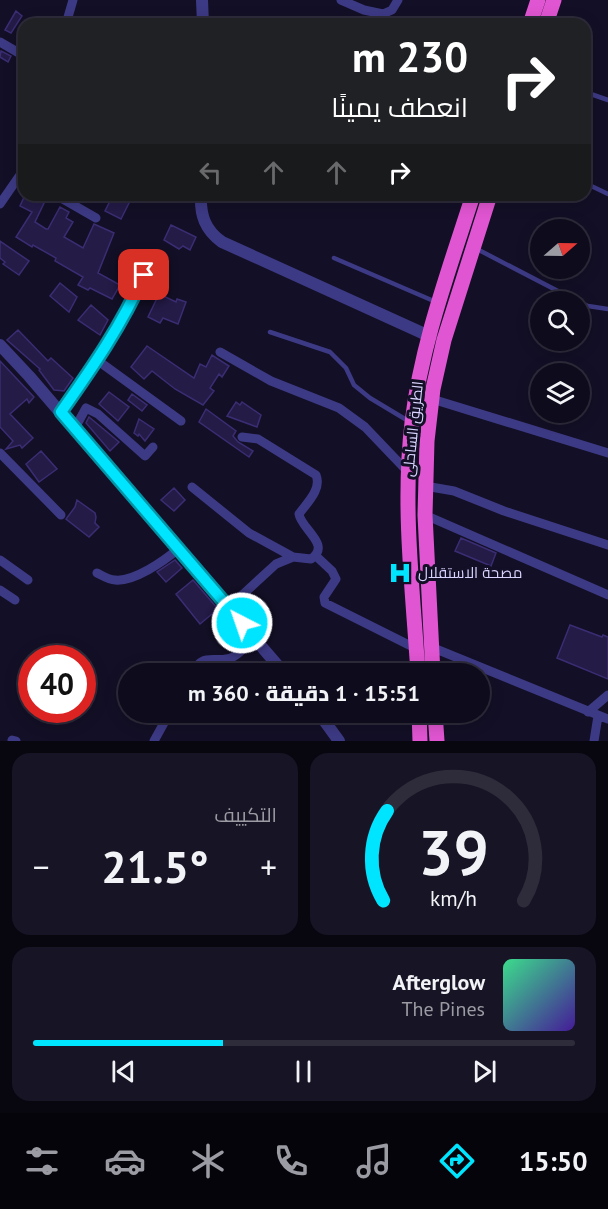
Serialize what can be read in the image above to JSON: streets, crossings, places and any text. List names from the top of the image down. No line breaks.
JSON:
{"streets":{"highway":["الطريق الساحلى"]},"places":{"hospital":["مصحة الاستقلال"]},"north":"right","page":{"turn":["230 m","انعطف يمينًا"],"limit":"40","trip":"15:51 · 1 دقيقة · 360 m","tile":"التكييف","heat":["−","21.5°","+"],"song":["Afterglow","The Pines"],"tabs":"15:50","gauge":["39","km/h"]}}
